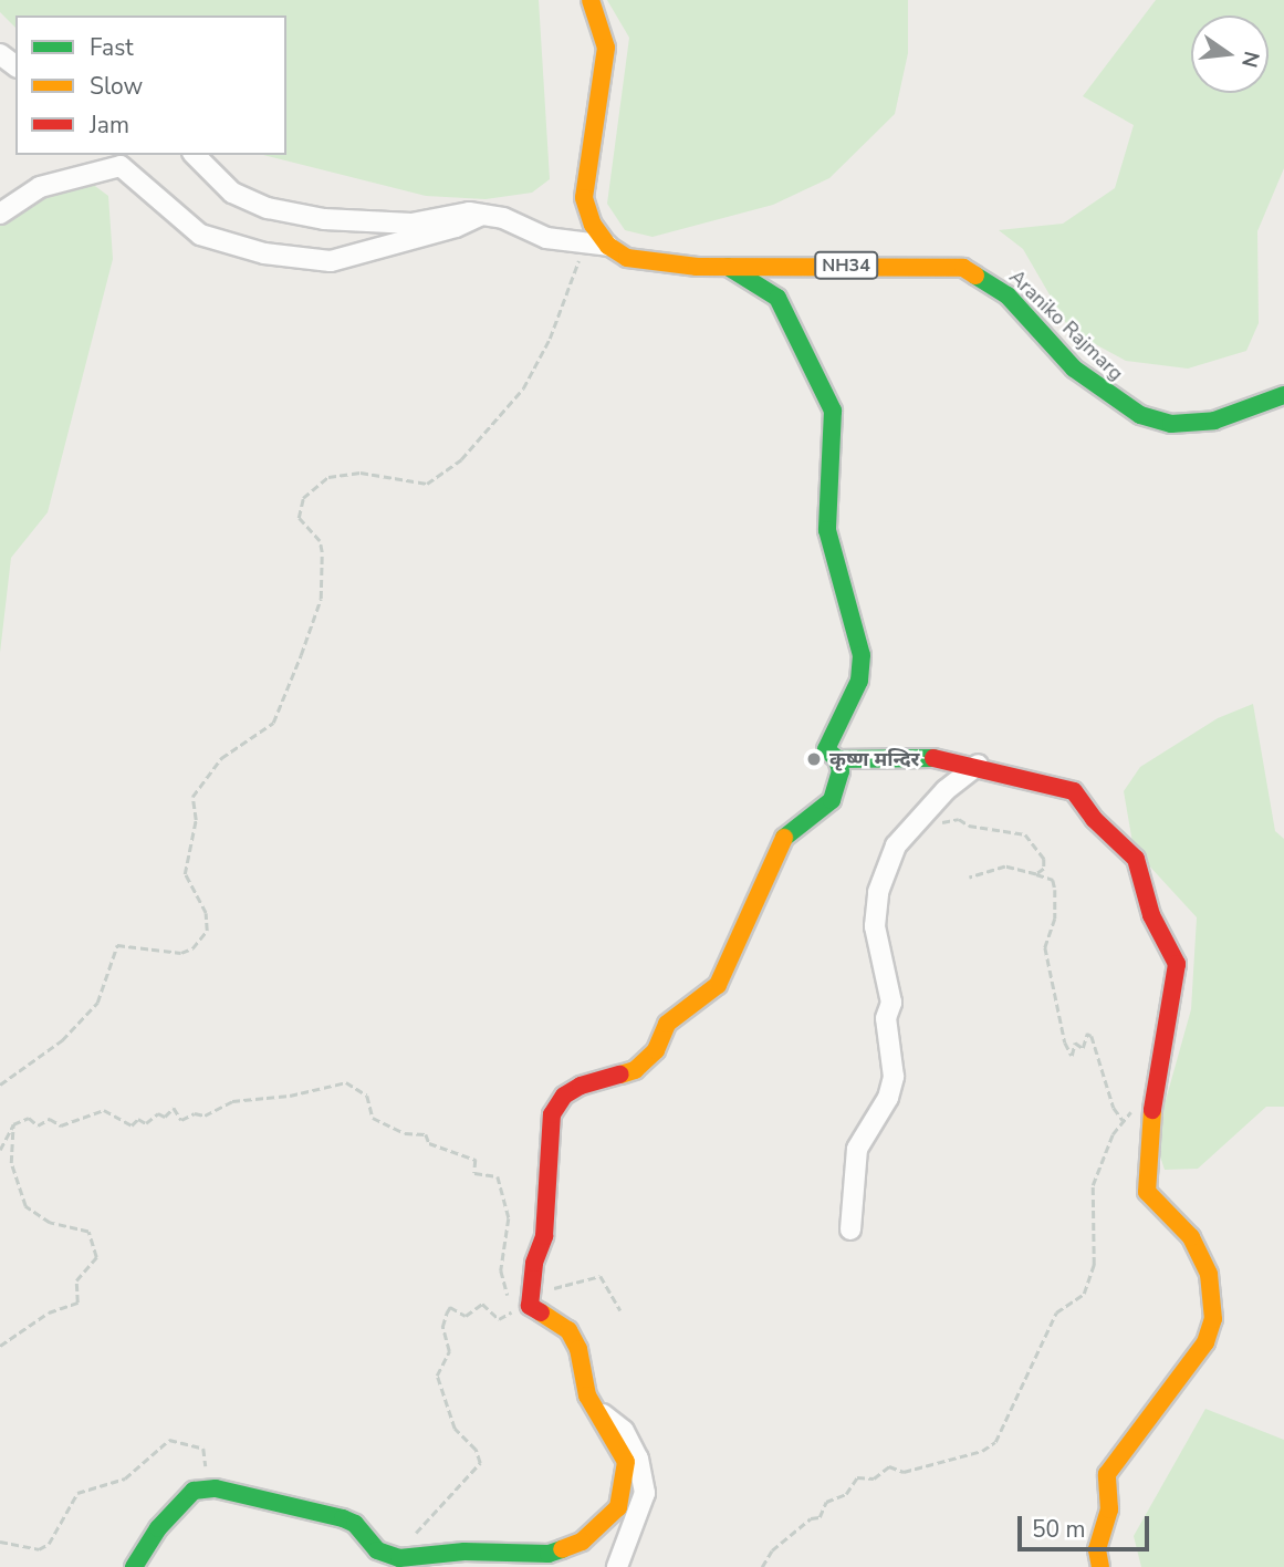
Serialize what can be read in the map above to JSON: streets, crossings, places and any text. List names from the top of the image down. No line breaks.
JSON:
{"streets":{"main road":["NH34","Araniko Rajmarg"]},"places":["कृष्ण मन्दिर"],"legend":["Fast","Slow","Jam"],"scale_bar":"50 m","north":"right"}
